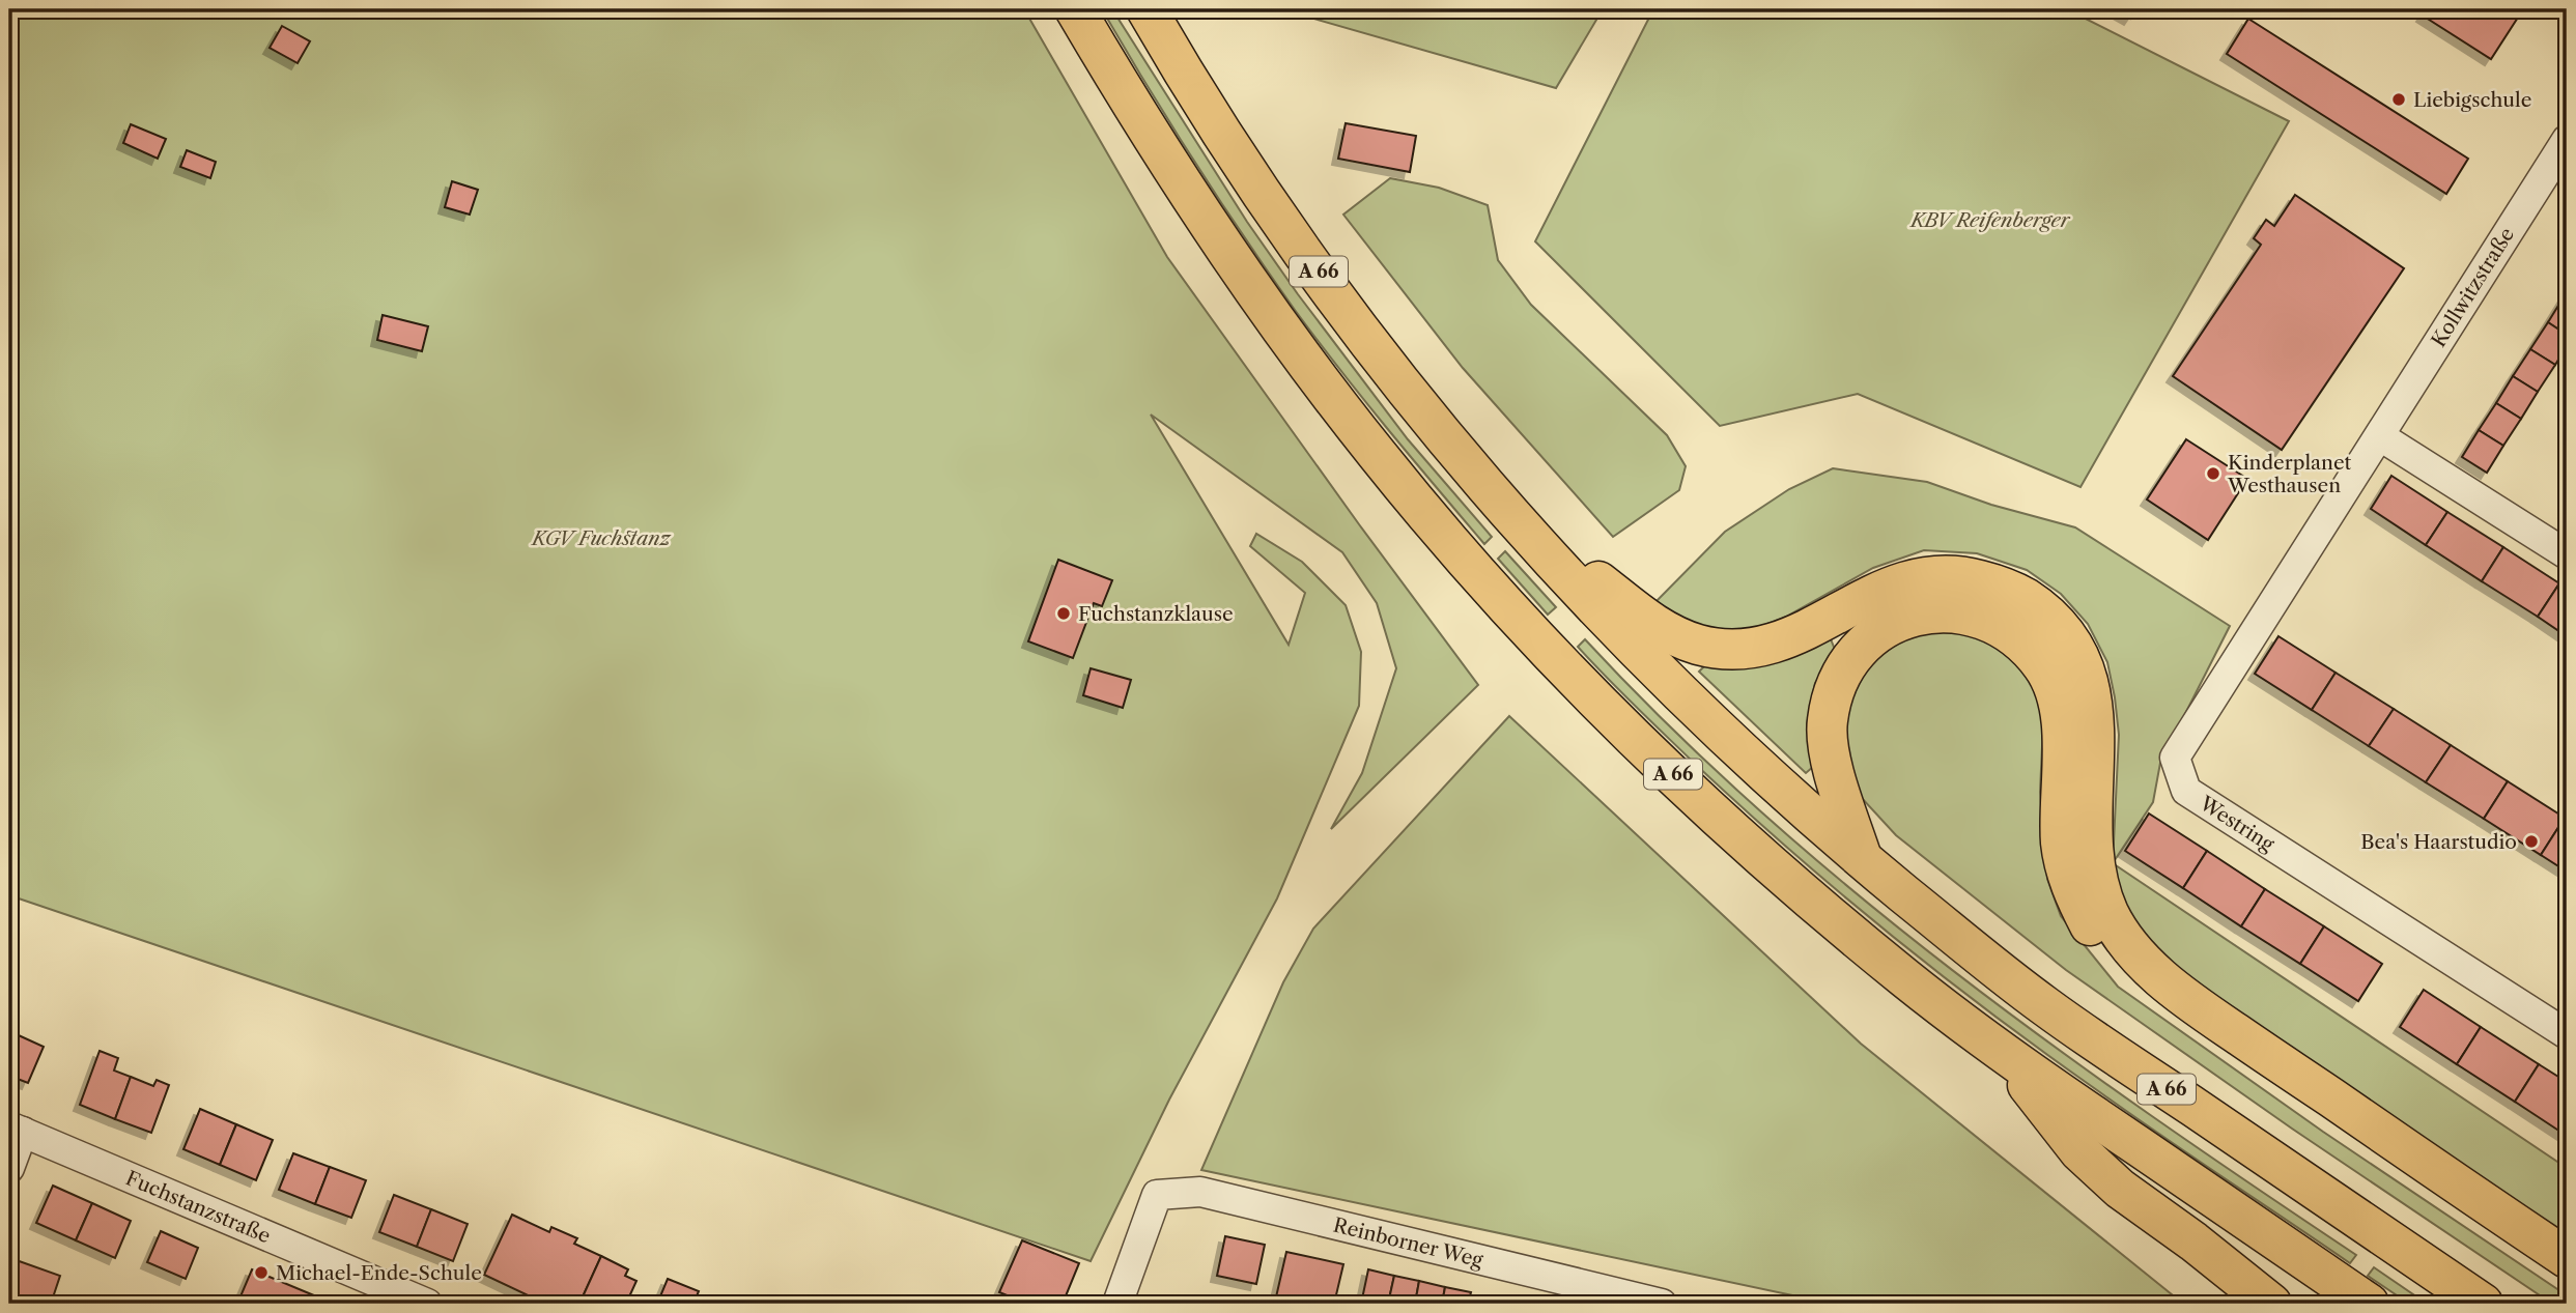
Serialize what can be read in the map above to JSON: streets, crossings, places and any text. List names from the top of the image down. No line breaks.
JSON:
{"streets":{"highway":["A 66"],"street":["Kollwitzstraße","Westring","Fuchstanzstraße","Reinborner Weg"]},"crossings":[["Kollwitzstraße","Westring"]],"parks":["KBV Reifenberger","KGV Fuchstanz"],"places":["Liebigschule","Kinderplanet Westhausen","Fuchstanzklause","Bea's Haarstudio","Michael-Ende-Schule"]}
